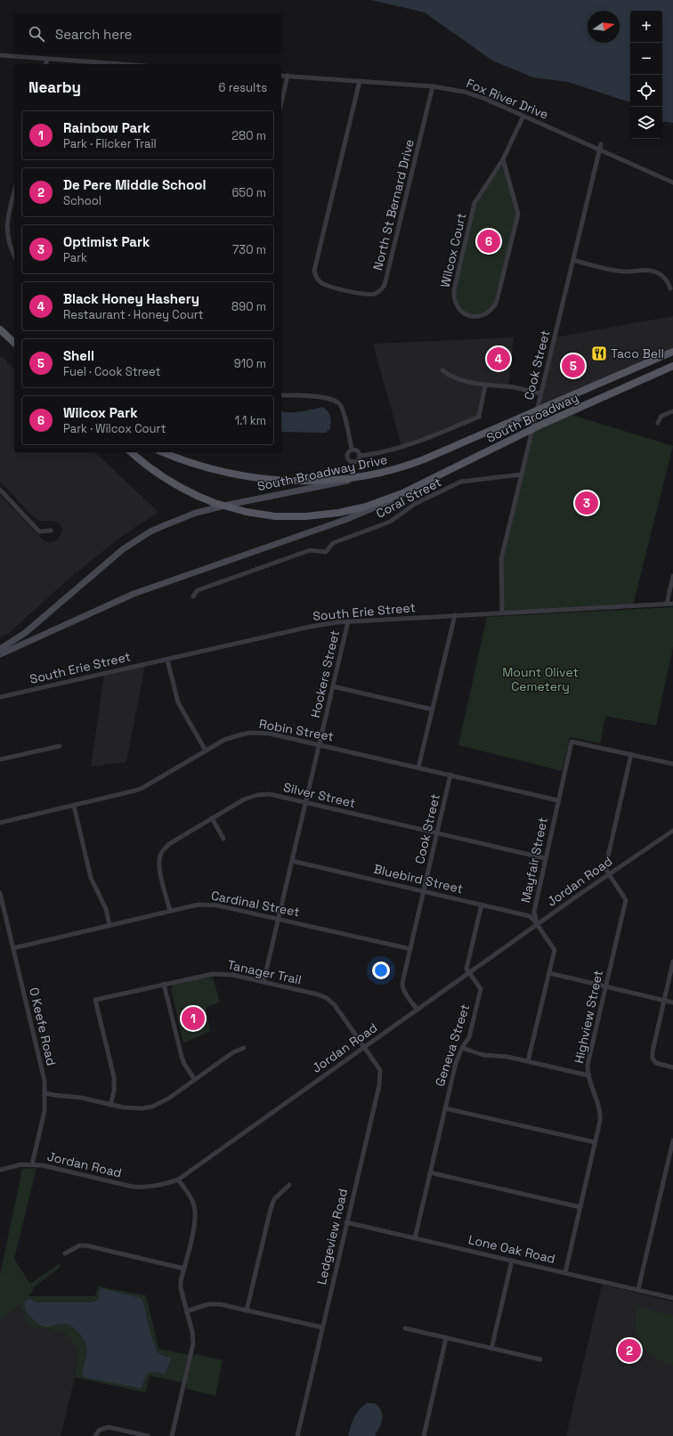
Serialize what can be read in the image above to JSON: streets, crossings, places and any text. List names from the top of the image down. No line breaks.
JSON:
{"streets":{"main road":["South Broadway","South Broadway Drive"],"street":["Fox River Drive","North St Bernard Drive","Wilcox Court","Cook Street","Coral Street","South Erie Street","Hockers Street","Robin Street","Silver Street","Mayfair Street","Bluebird Street","Jordan Road","Cardinal Street","Tanager Trail","Highview Street","O Keefe Road","Geneva Street","Ledgeview Road","Lone Oak Road"]},"crossings":[["Fox River Drive","North St Bernard Drive"],["Fox River Drive","Wilcox Court"],["Fox River Drive","Cook Street"],["Cook Street","South Broadway"],["Cook Street","South Broadway Drive"],["Cook Street","Coral Street"],["Cook Street","South Erie Street"],["Cook Street","Robin Street"],["Cook Street","Silver Street"],["Cook Street","Bluebird Street"],["Cook Street","Jordan Road"],["Cook Street","Cardinal Street"],["South Erie Street","Hockers Street"],["Hockers Street","Robin Street"],["Hockers Street","Silver Street"],["Hockers Street","Bluebird Street"],["Hockers Street","Cardinal Street"],["Hockers Street","Tanager Trail"],["Robin Street","Mayfair Street"],["Silver Street","Mayfair Street"],["Silver Street","Cardinal Street"],["Mayfair Street","Bluebird Street"],["Mayfair Street","Jordan Road"],["Bluebird Street","Jordan Road"],["Jordan Road","Tanager Trail"],["Jordan Road","Highview Street"],["Jordan Road","O Keefe Road"],["Jordan Road","Geneva Street"],["Jordan Road","Ledgeview Road"],["Cardinal Street","O Keefe Road"],["Tanager Trail","Ledgeview Road"],["Highview Street","Lone Oak Road"],["Geneva Street","Lone Oak Road"],["Ledgeview Road","Lone Oak Road"]],"parks":["Mount Olivet Cemetery"],"places":{"restaurant":["Taco Bell"]},"north":"right","page":{"map_buttons":["+","−"],"search":"Search here","heading":["Nearby","6 results"],"list":[{"mark":"1","name":"Rainbow Park","note":"Park · Flicker Trail","value":"280 m"},{"mark":"2","name":"De Pere Middle School","note":"School","value":"650 m"},{"mark":"3","name":"Optimist Park","note":"Park","value":"730 m"},{"mark":"4","name":"Black Honey Hashery","note":"Restaurant · Honey Court","value":"890 m"},{"mark":"5","name":"Shell","note":"Fuel · Cook Street","value":"910 m"},{"mark":"6","name":"Wilcox Park","note":"Park · Wilcox Court","value":"1.1 km"}],"pins":["6","4","5","3","1","2"]}}
